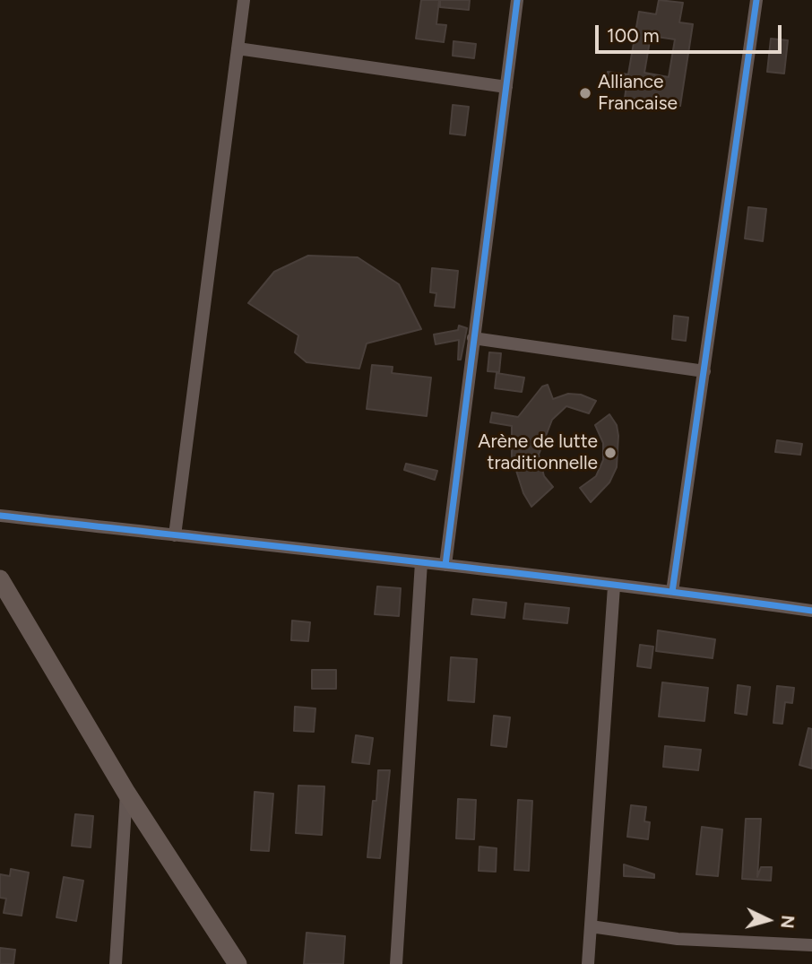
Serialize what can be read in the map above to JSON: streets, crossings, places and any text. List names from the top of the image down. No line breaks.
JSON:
{"places":["Alliance Francaise","Arène de lutte traditionnelle"],"scale_bar":"100 m","north":"right"}
